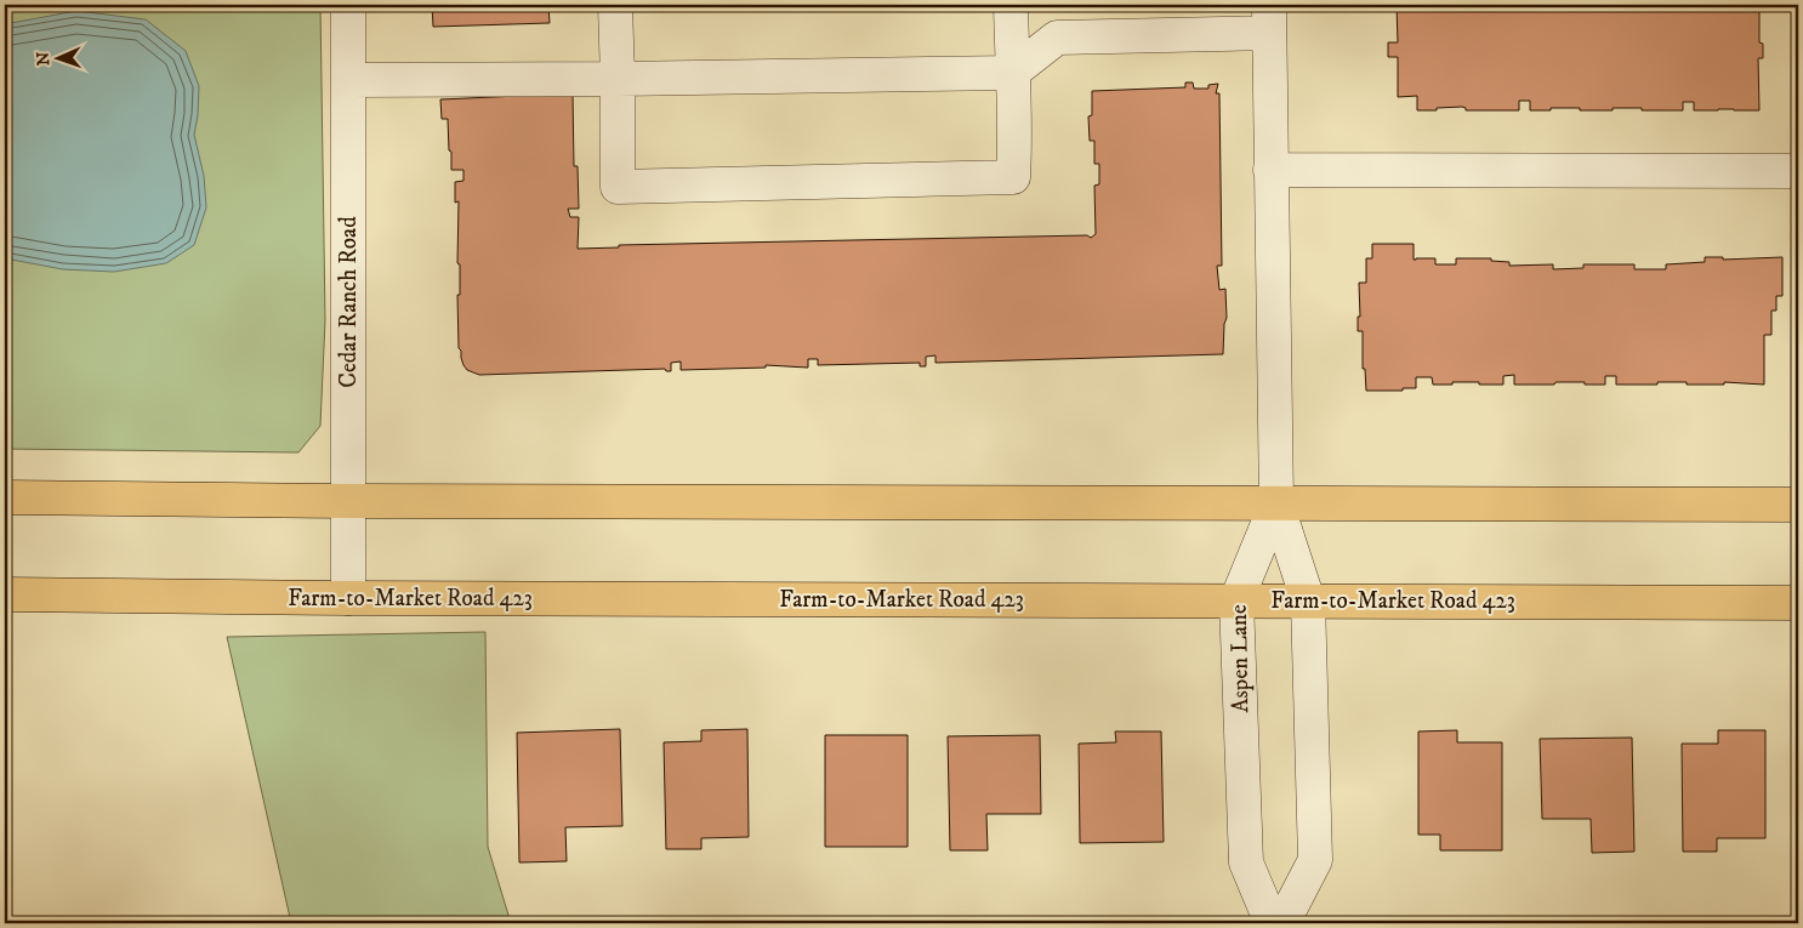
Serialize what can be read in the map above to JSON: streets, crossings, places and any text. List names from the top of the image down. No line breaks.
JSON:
{"streets":{"main road":["Farm-to-Market Road 423"],"street":["Cedar Ranch Road","Aspen Lane"]},"crossings":[["Cedar Ranch Road","Farm-to-Market Road 423"],["Farm-to-Market Road 423","Aspen Lane"]],"north":"left"}
